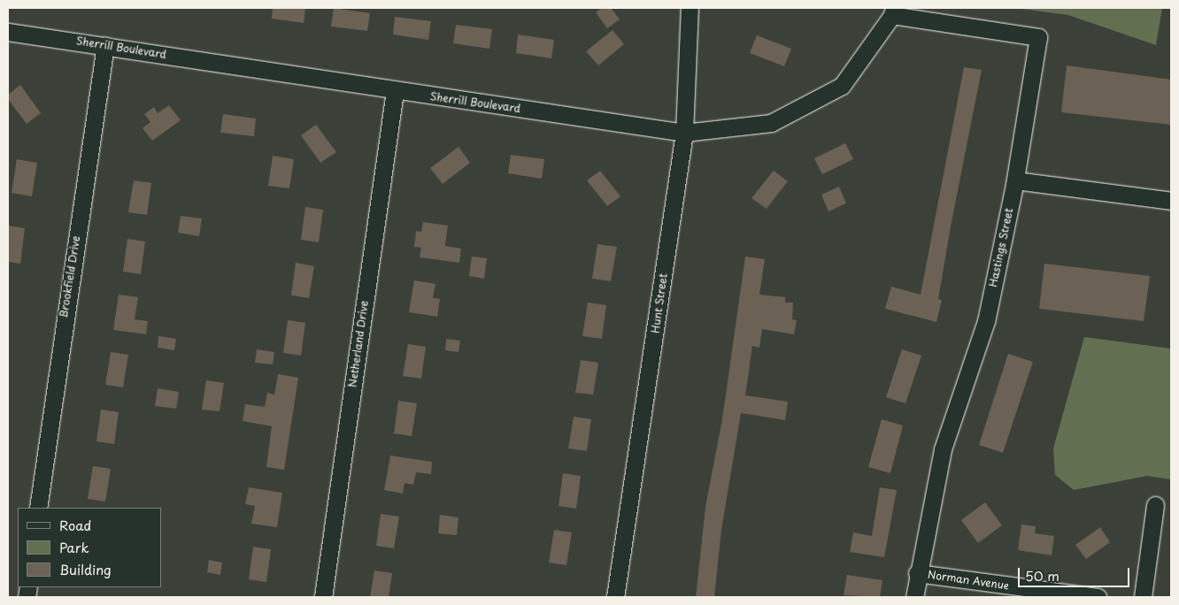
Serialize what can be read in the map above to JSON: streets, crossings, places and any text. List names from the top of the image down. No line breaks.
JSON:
{"streets":{"street":["Sherrill Boulevard","Hastings Street","Brookfield Drive","Hunt Street","Netherland Drive","Norman Avenue"]},"crossings":[["Sherrill Boulevard","Hastings Street"],["Sherrill Boulevard","Brookfield Drive"],["Sherrill Boulevard","Hunt Street"],["Sherrill Boulevard","Netherland Drive"],["Hastings Street","Norman Avenue"]],"legend":["Road","Park","Building"],"scale_bar":"50 m"}
